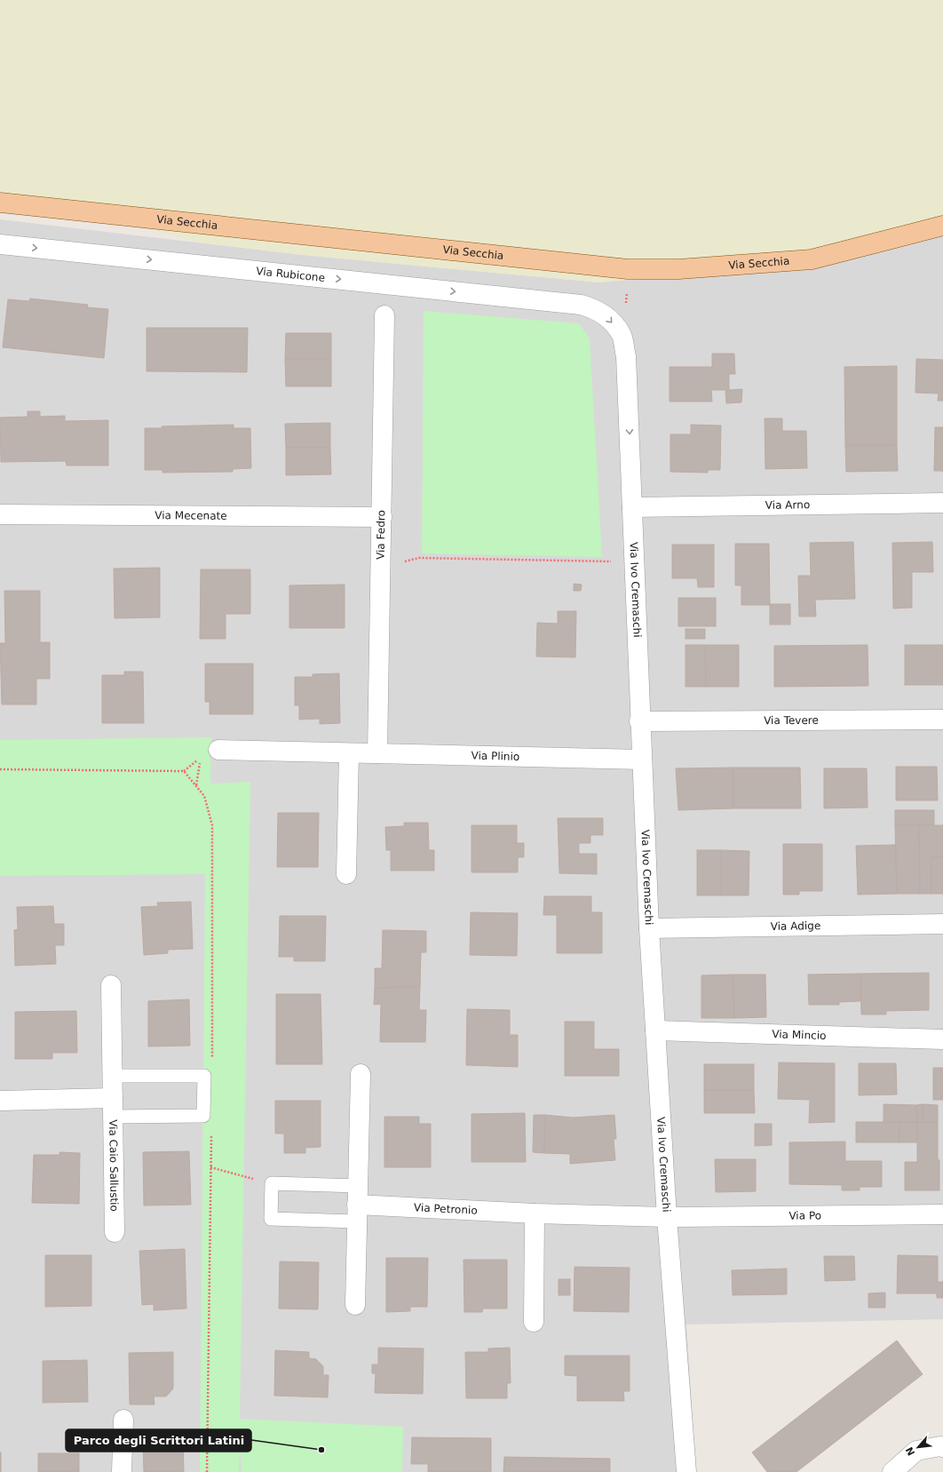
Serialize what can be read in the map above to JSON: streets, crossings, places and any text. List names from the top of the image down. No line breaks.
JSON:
{"streets":{"main road":["Via Secchia"],"street":["Via Rubicone","Via Arno","Via Mecenate","Via Fedro","Via Ivo Cremaschi","Via Tevere","Via Plinio","Via Adige","Via Mincio","Via Caio Sallustio","Via Petronio","Via Po"]},"crossings":[["Via Rubicone","Via Ivo Cremaschi"],["Via Arno","Via Ivo Cremaschi"],["Via Mecenate","Via Fedro"],["Via Fedro","Via Plinio"],["Via Ivo Cremaschi","Via Tevere"],["Via Ivo Cremaschi","Via Plinio"],["Via Ivo Cremaschi","Via Adige"],["Via Ivo Cremaschi","Via Mincio"],["Via Ivo Cremaschi","Via Petronio"],["Via Ivo Cremaschi","Via Po"],["Via Petronio","Via Po"]],"one_way":["Via Rubicone"],"places":["Parco degli Scrittori Latini"],"north":"bottom left"}
